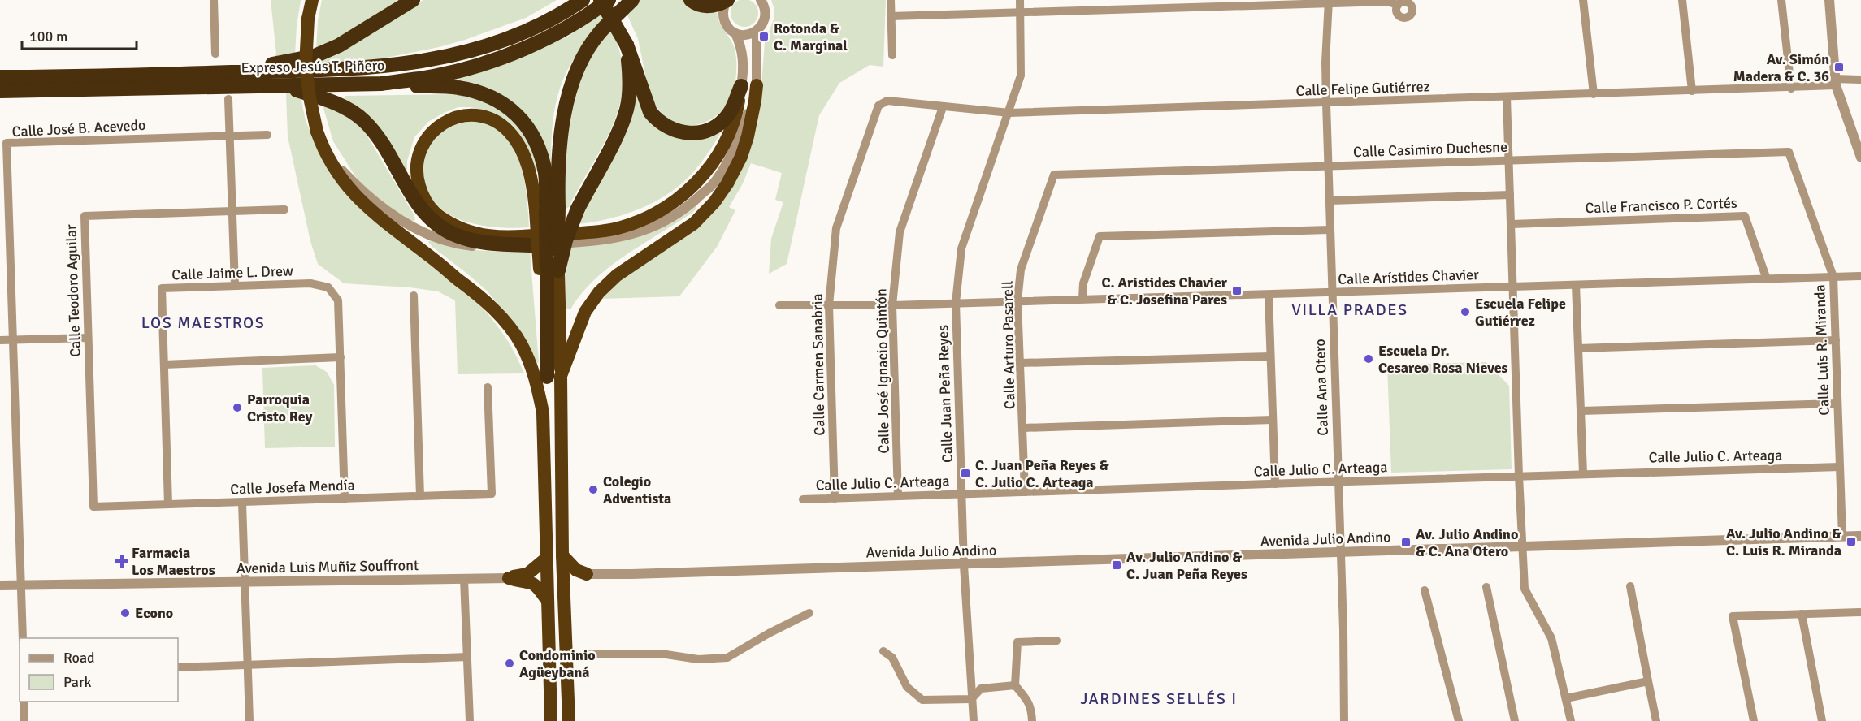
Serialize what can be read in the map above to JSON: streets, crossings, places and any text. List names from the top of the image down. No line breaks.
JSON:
{"streets":{"highway":["Expreso Jesús T. Piñero"],"street":["Calle Felipe Gutiérrez","Calle José B. Acevedo","Calle Casimiro Duchesne","Calle Francisco P. Cortés","Calle Jaime L. Drew","Calle Arístides Chavier","Calle Teodoro Aguilar","Calle Arturo Pasarell","Calle Luis R. Miranda","Calle Carmen Sanabria","Calle José Ignacio Quintón","Calle Ana Otero","Calle Juan Peña Reyes","Calle Julio C. Arteaga","Calle Josefa Mendía","Avenida Julio Andino","Avenida Luis Muñiz Souffront"]},"crossings":[["Calle Felipe Gutiérrez","Calle Carmen Sanabria"],["Calle Felipe Gutiérrez","Calle José Ignacio Quintón"],["Calle Felipe Gutiérrez","Calle Ana Otero"],["Calle Felipe Gutiérrez","Calle Juan Peña Reyes"],["Calle José B. Acevedo","Avenida Luis Muñiz Souffront"],["Calle Casimiro Duchesne","Calle Arturo Pasarell"],["Calle Casimiro Duchesne","Calle Luis R. Miranda"],["Calle Casimiro Duchesne","Calle Ana Otero"],["Calle Francisco P. Cortés","Calle Arístides Chavier"],["Calle Jaime L. Drew","Calle Josefa Mendía"],["Calle Arístides Chavier","Calle Arturo Pasarell"],["Calle Arístides Chavier","Calle Luis R. Miranda"],["Calle Arístides Chavier","Calle Carmen Sanabria"],["Calle Arístides Chavier","Calle José Ignacio Quintón"],["Calle Arístides Chavier","Calle Ana Otero"],["Calle Arístides Chavier","Calle Juan Peña Reyes"],["Calle Teodoro Aguilar","Calle Josefa Mendía"],["Calle Arturo Pasarell","Calle Julio C. Arteaga"],["Calle Luis R. Miranda","Calle Julio C. Arteaga"],["Calle Luis R. Miranda","Avenida Julio Andino"],["Calle Carmen Sanabria","Calle Julio C. Arteaga"],["Calle José Ignacio Quintón","Calle Julio C. Arteaga"],["Calle Ana Otero","Calle Julio C. Arteaga"],["Calle Ana Otero","Avenida Julio Andino"],["Calle Juan Peña Reyes","Calle Julio C. Arteaga"],["Calle Juan Peña Reyes","Avenida Julio Andino"]],"districts":["VILLA PRADES","LOS MAESTROS","JARDINES SELLÉS I"],"places":{"transit":["Rotonda & C. Marginal","Av. Simón Madera & C. 36","C. Aristides Chavier & C. Josefina Pares","C. Juan Peña Reyes & C. Julio C. Arteaga","Av. Julio Andino & C. Luis R. Miranda","Av. Julio Andino & C. Ana Otero","Av. Julio Andino & C. Juan Peña Reyes"],"other":["Escuela Felipe Gutiérrez","Escuela Dr. Cesareo Rosa Nieves","Parroquia Cristo Rey","Colegio Adventista","Econo","Condominio Agüeybaná"],"health":["Farmacia Los Maestros"]},"legend":["Road","Park"],"scale_bar":"100 m"}
